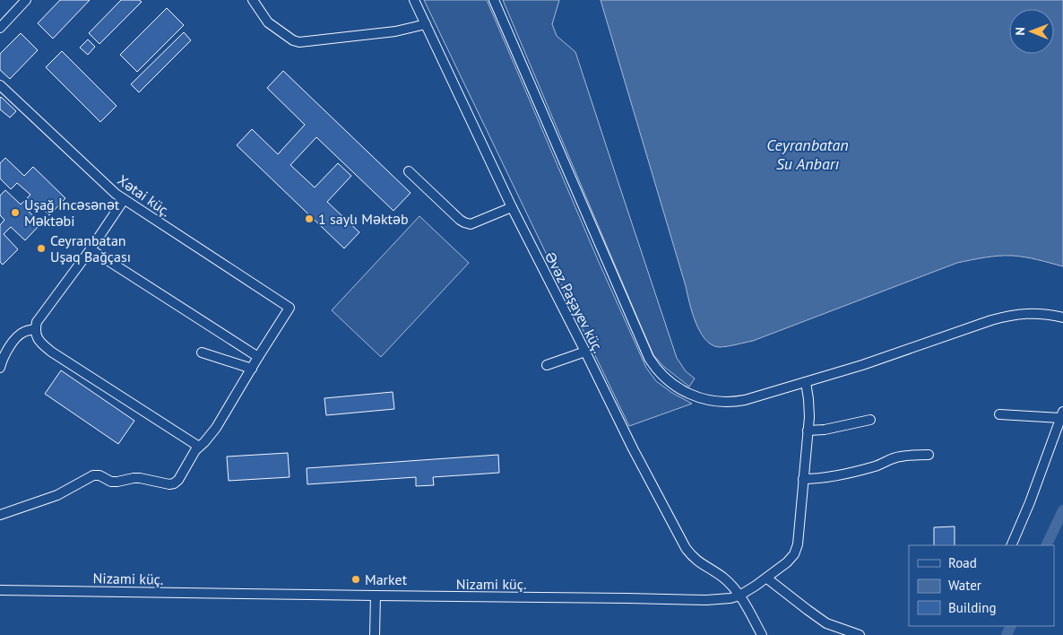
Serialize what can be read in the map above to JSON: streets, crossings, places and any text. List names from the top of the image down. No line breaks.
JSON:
{"streets":{"street":["Xətai küç.","Əvəz Paşayev küç.","Nizami küç."]},"crossings":[["Əvəz Paşayev küç.","Nizami küç."]],"water":["Ceyranbatan Su Anbarı"],"places":["Uşağ İncəsənət Məktəbi","1 saylı Məktəb","Ceyranbatan Uşaq Bağçası","Market"],"legend":["Road","Water","Building"],"north":"left"}
